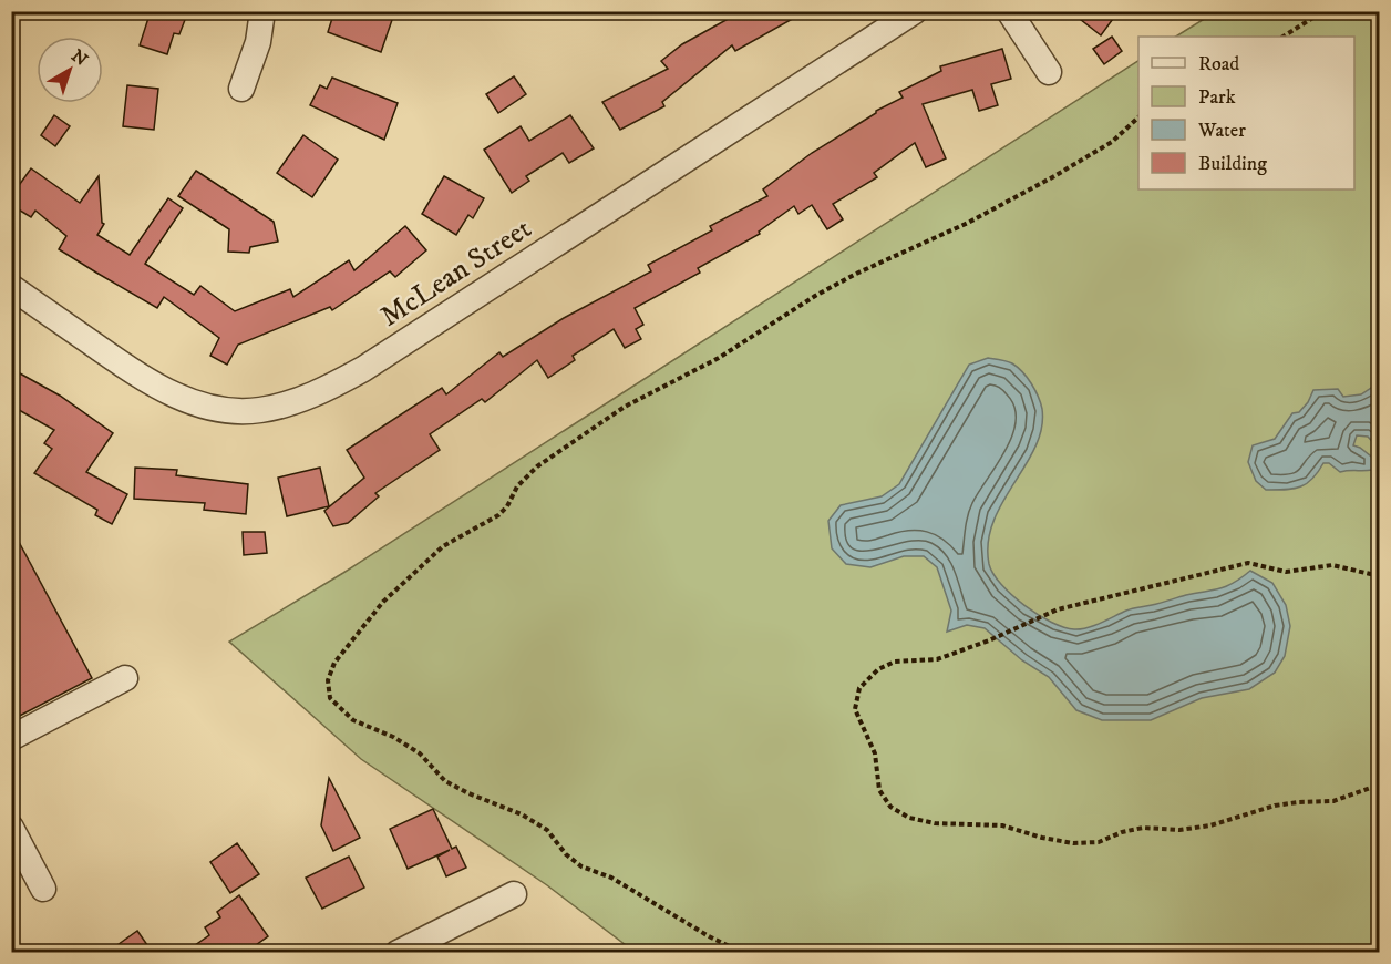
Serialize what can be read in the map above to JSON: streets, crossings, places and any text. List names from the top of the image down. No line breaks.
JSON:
{"streets":{"street":["McLean Street"]},"legend":["Road","Park","Water","Building"],"north":"top right"}
